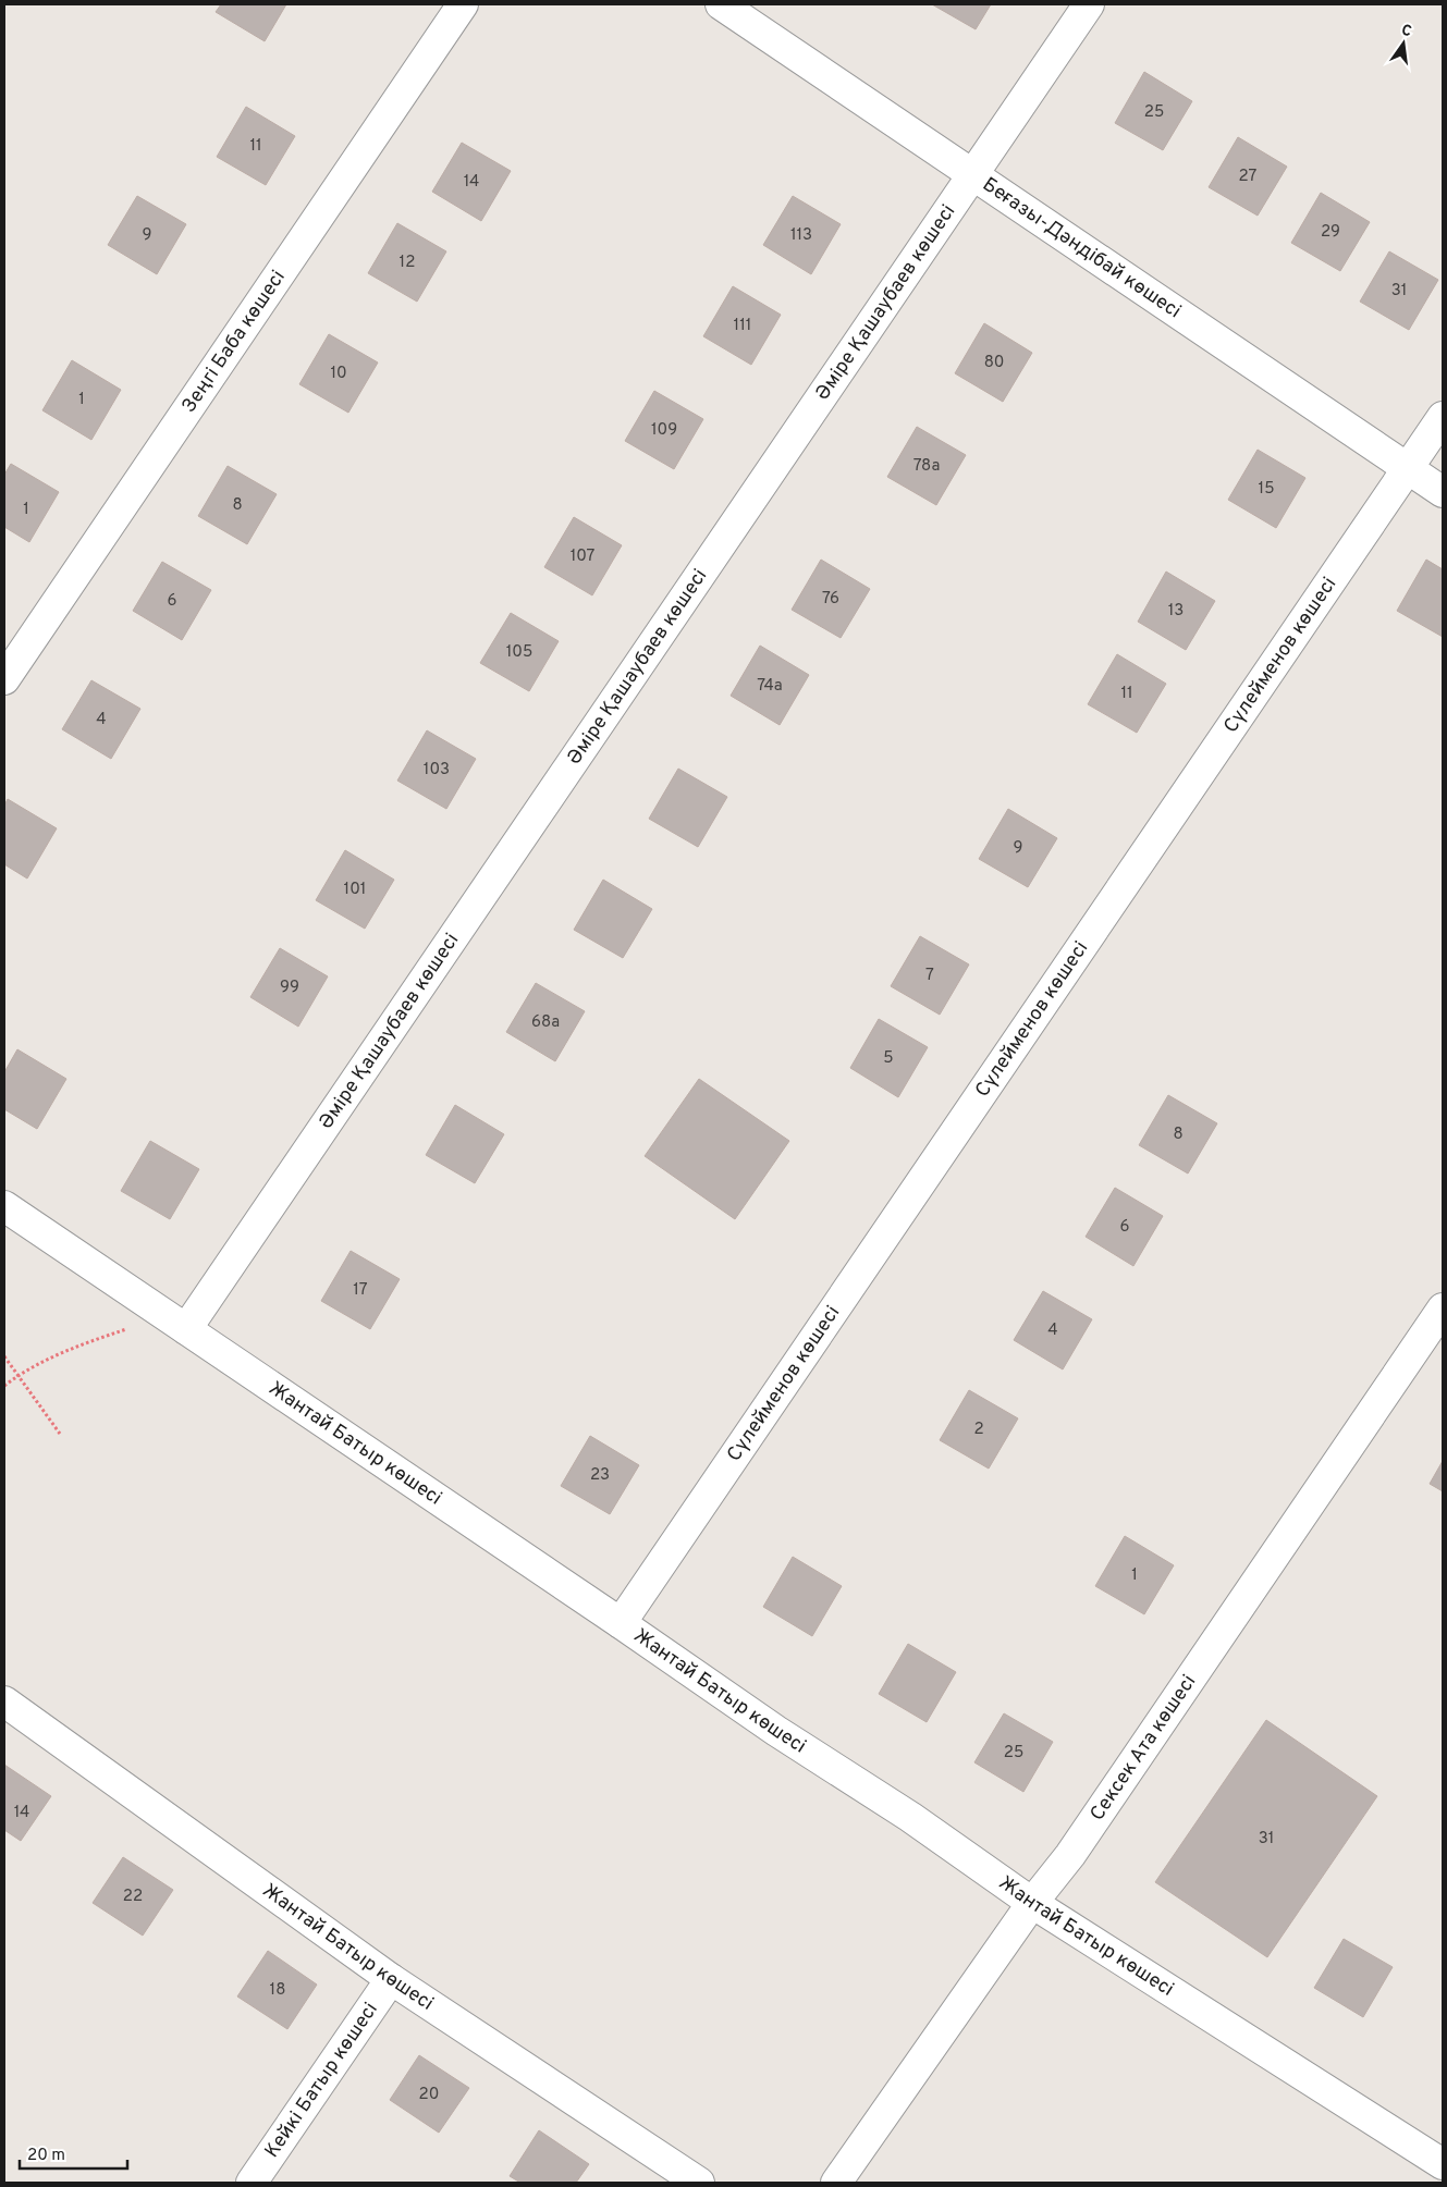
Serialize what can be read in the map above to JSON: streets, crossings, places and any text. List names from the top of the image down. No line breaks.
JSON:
{"streets":{"street":["Беғазы-Дәндібай көшесі","Әміре Қашаубаев көшесі","Зеңгі Баба көшесі","Сүлейменов көшесі","Жантай Батыр көшесі","Сексек Ата көшесі","Кейкі Батыр көшесі"]},"crossings":[["Беғазы-Дәндібай көшесі","Әміре Қашаубаев көшесі"],["Беғазы-Дәндібай көшесі","Сүлейменов көшесі"],["Әміре Қашаубаев көшесі","Жантай Батыр көшесі"],["Сүлейменов көшесі","Жантай Батыр көшесі"],["Жантай Батыр көшесі","Сексек Ата көшесі"],["Жантай Батыр көшесі","Кейкі Батыр көшесі"]],"house_numbers":["25","11","27","14","29","9","113","12","31","111","80","10","1","109","78а","15","8","1","107","76","6","13","105","74а","11","4","103","9","101","7","99","68а","5","8","6","17","4","2","23","1","25","14","31","22","18","20"],"scale_bar":"20 m","north":"top"}
